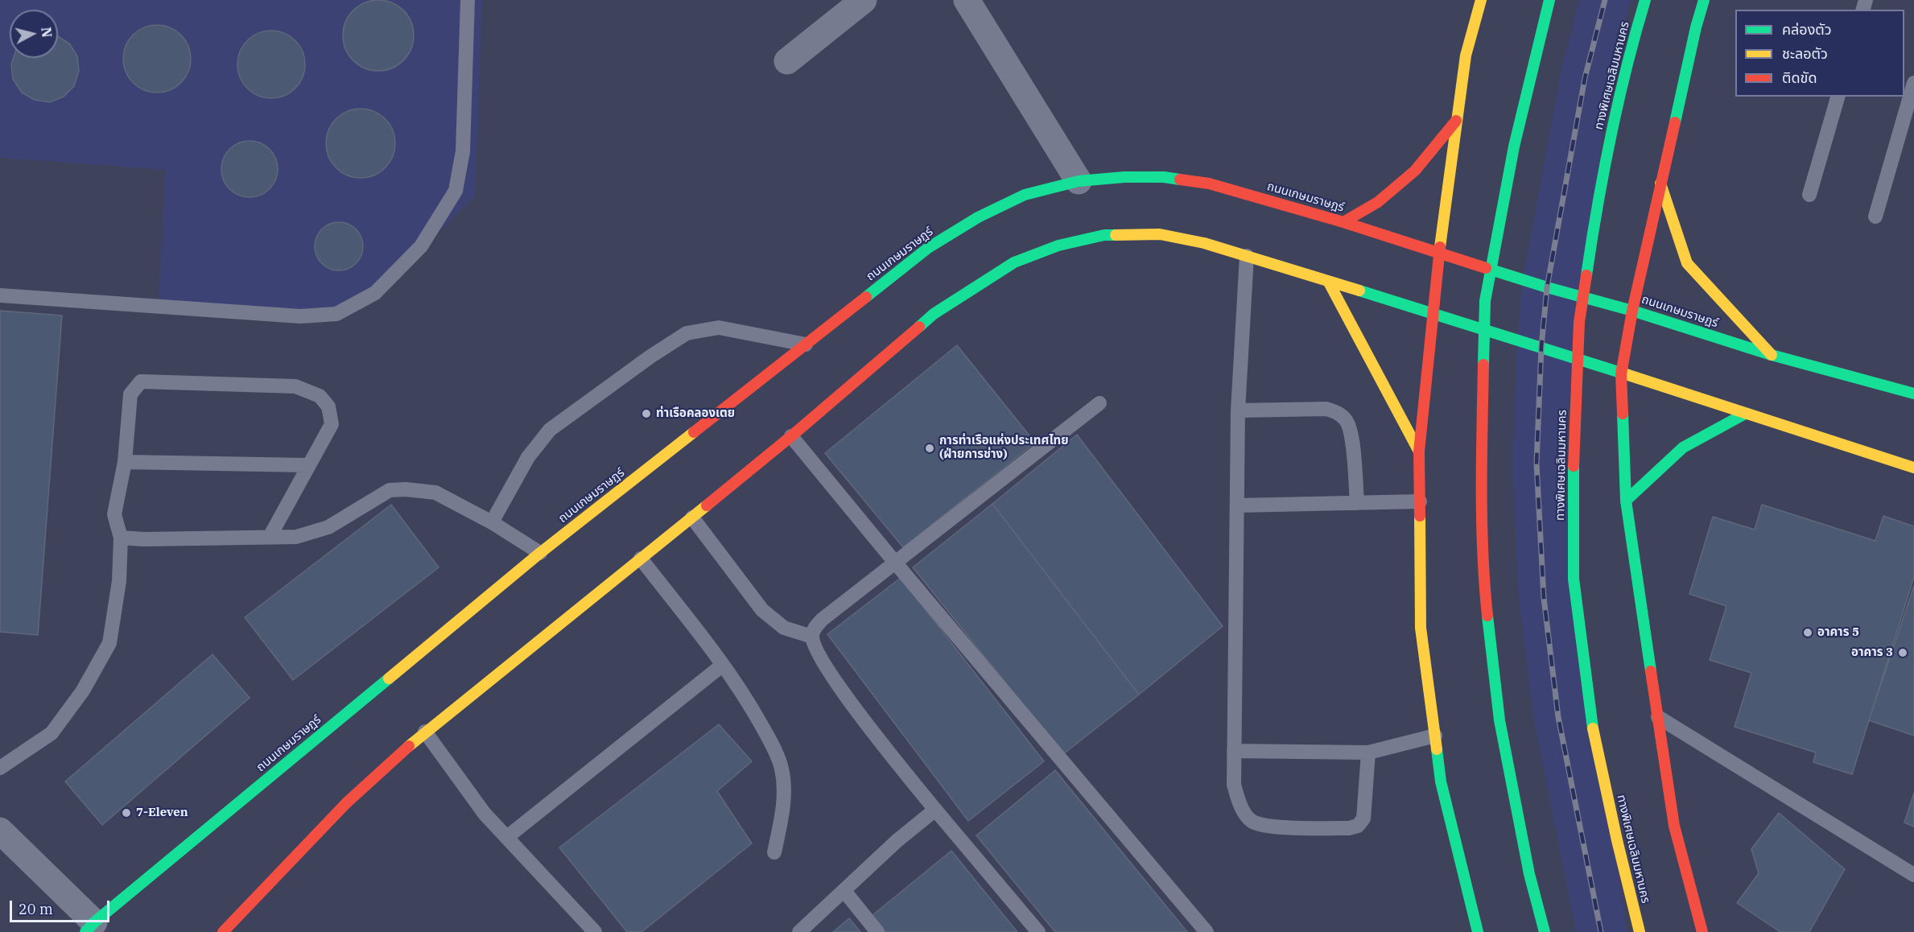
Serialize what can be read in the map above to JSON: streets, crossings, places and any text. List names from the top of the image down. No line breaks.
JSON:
{"streets":{"main road":["ทางพิเศษเฉลิมมหานคร","ถนนเกษมราษฎร์"]},"places":["ท่าเรือคลองเตย","การท่าเรือแห่งประเทศไทย (ฝ่ายการช่าง)","อาคาร 5","อาคาร 3","7-Eleven"],"legend":["คล่องตัว","ชะลอตัว","ติดขัด"],"scale_bar":"20 m","north":"right"}
